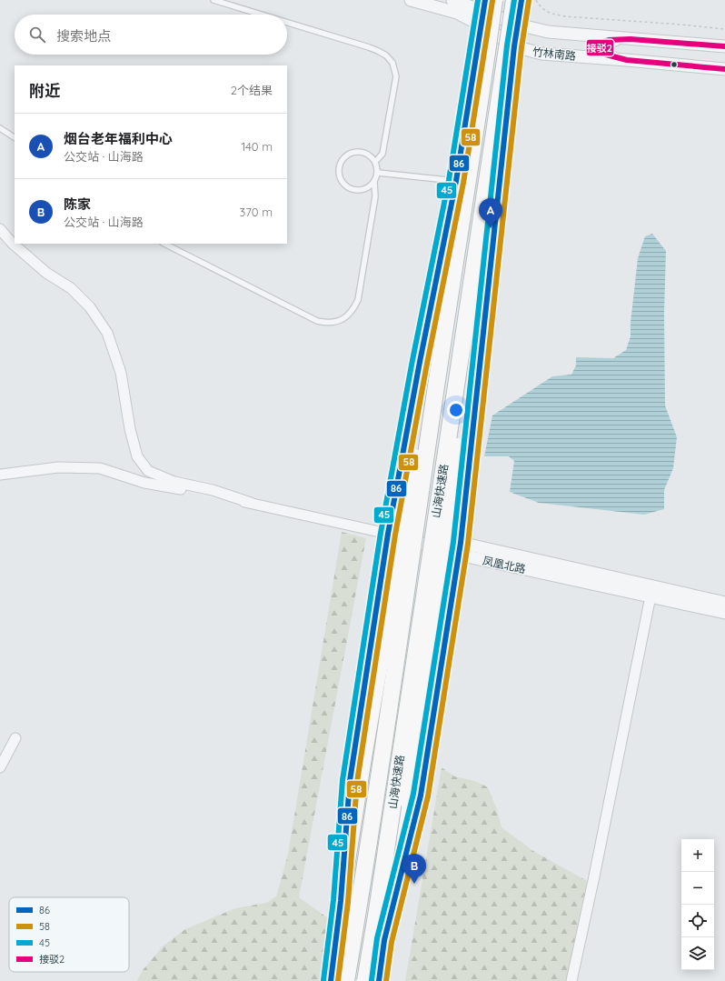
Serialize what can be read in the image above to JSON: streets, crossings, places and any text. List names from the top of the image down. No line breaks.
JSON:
{"streets":{"highway":["山海快速路"],"street":["竹林南路","凤凰北路"]},"lines":["transit line 86","transit line 45","transit line 58","transit line 接驳2"],"legend":["86","58","45","接驳2"],"page":{"search":"搜索地点","heading":["附近","2个结果"],"list":[{"mark":"A","name":"烟台老年福利中心","note":"公交站 · 山海路","value":"140 m"},{"mark":"B","name":"陈家","note":"公交站 · 山海路","value":"370 m"}],"pins":["A","B"],"map_buttons":["+","−"]}}
